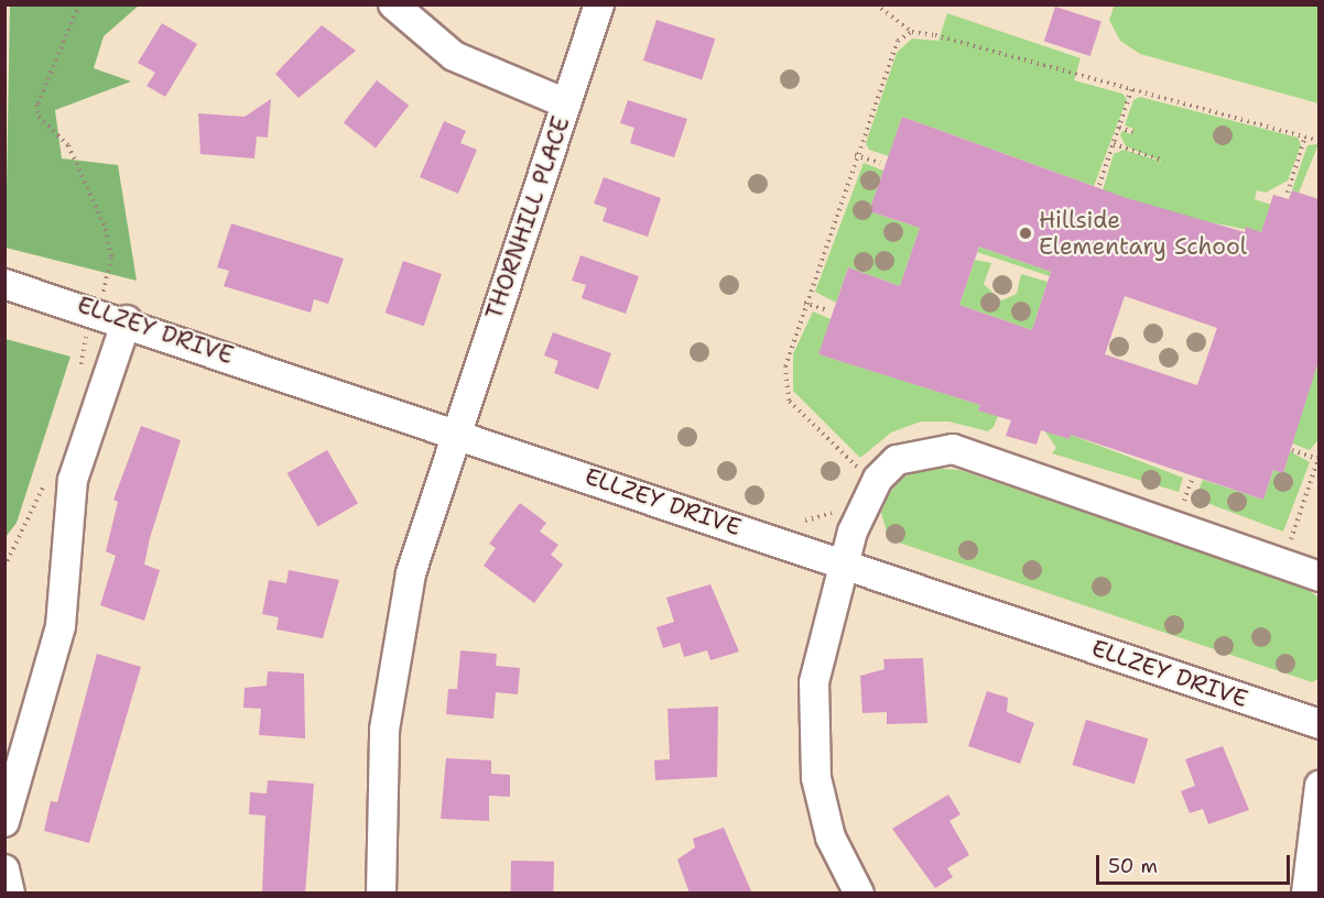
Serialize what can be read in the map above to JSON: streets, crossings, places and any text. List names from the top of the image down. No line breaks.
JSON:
{"streets":{"street":["THORNHILL PLACE","ELLZEY DRIVE"]},"crossings":[["THORNHILL PLACE","ELLZEY DRIVE"]],"places":["Hillside Elementary School"],"scale_bar":"50 m"}
